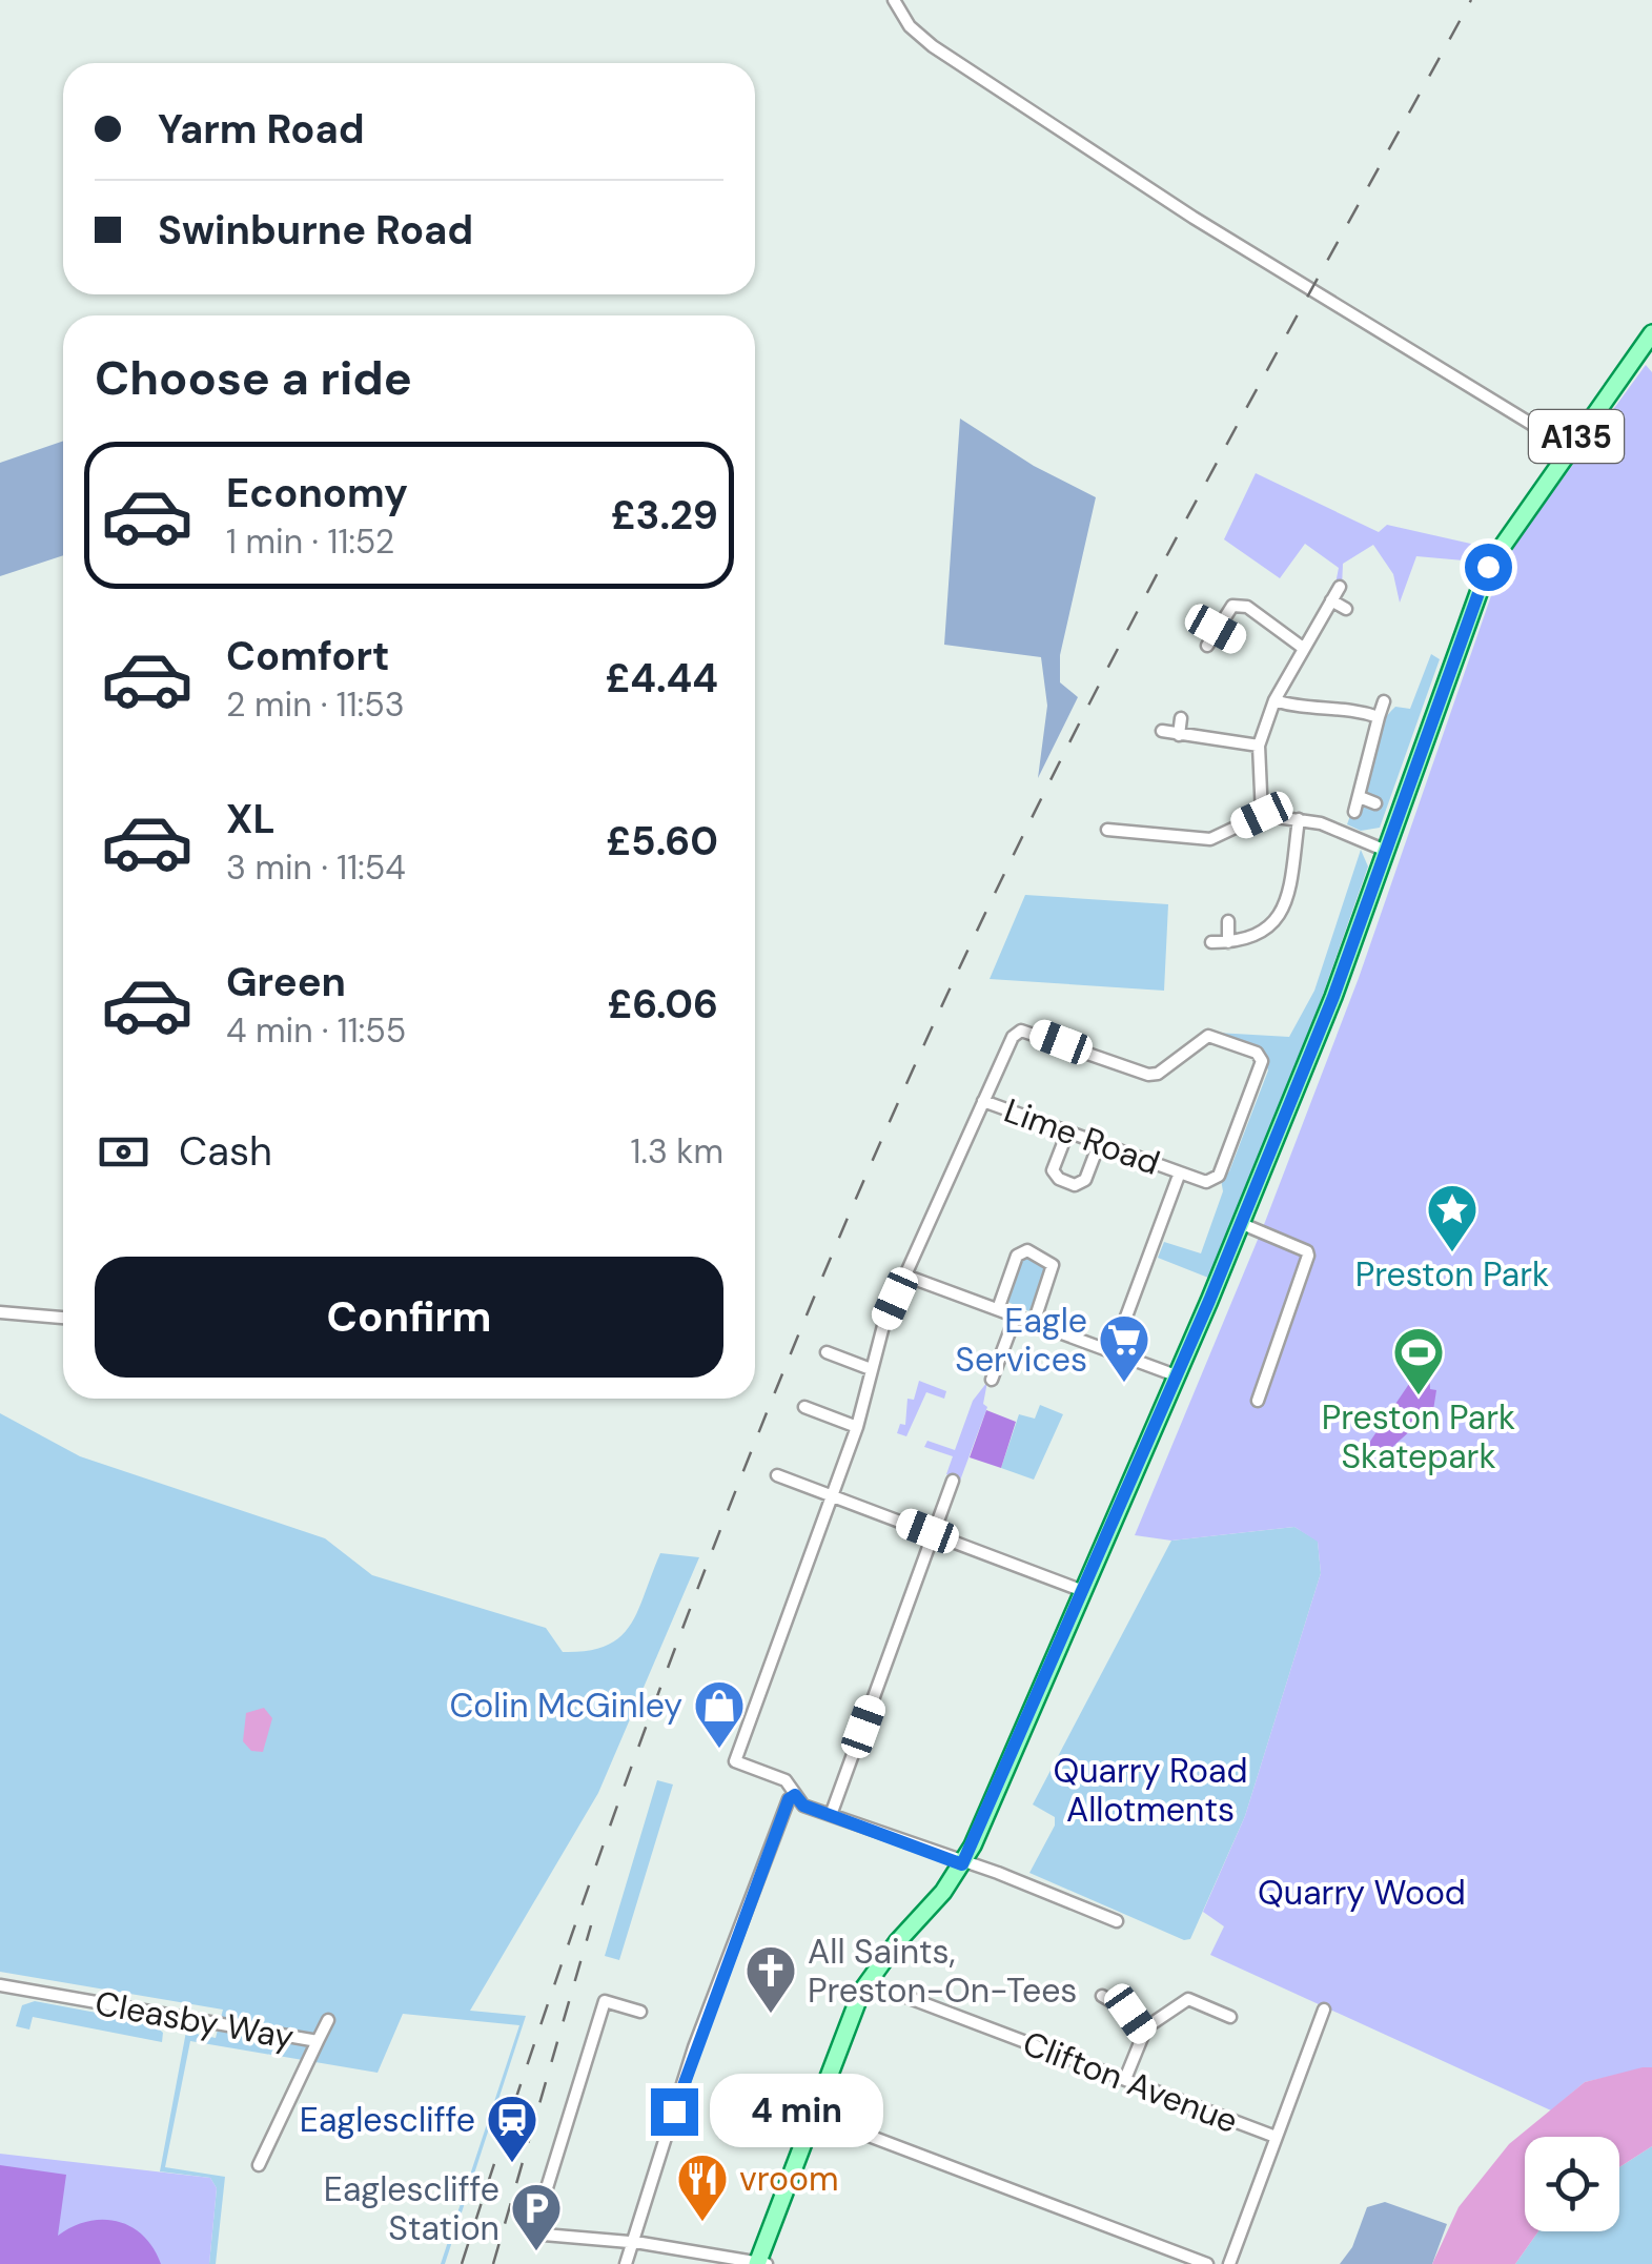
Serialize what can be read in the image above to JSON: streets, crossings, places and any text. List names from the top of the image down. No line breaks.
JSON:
{"streets":{"main road":["A135"],"street":["Lime Road","Cleasby Way","Clifton Avenue"]},"crossings":[["A135","Clifton Avenue"]],"parks":["Quarry Road Allotments","Quarry Wood"],"places":{"place":["Preston Park"],"supermarket":["Eagle Services"],"sports":["Preston Park Skatepark"],"shop":["Colin McGinley"],"church":["All Saints, Preston-On-Tees"],"station":["Eaglescliffe"],"restaurant":["vroom"],"parking":["Eaglescliffe Station"]},"page":{"banner":["Yarm Road","Swinburne Road"],"heading":"Choose a ride","list":[{"name":"Economy","note":"1 min · 11:52","value":"£3.29"},{"name":"Comfort","note":"2 min · 11:53","value":"£4.44"},{"name":"XL","note":"3 min · 11:54","value":"£5.60"},{"name":"Green","note":"4 min · 11:55","value":"£6.06"}],"pay":["Cash","1.3 km"],"buttons":"Confirm","bubble":"4 min"}}
